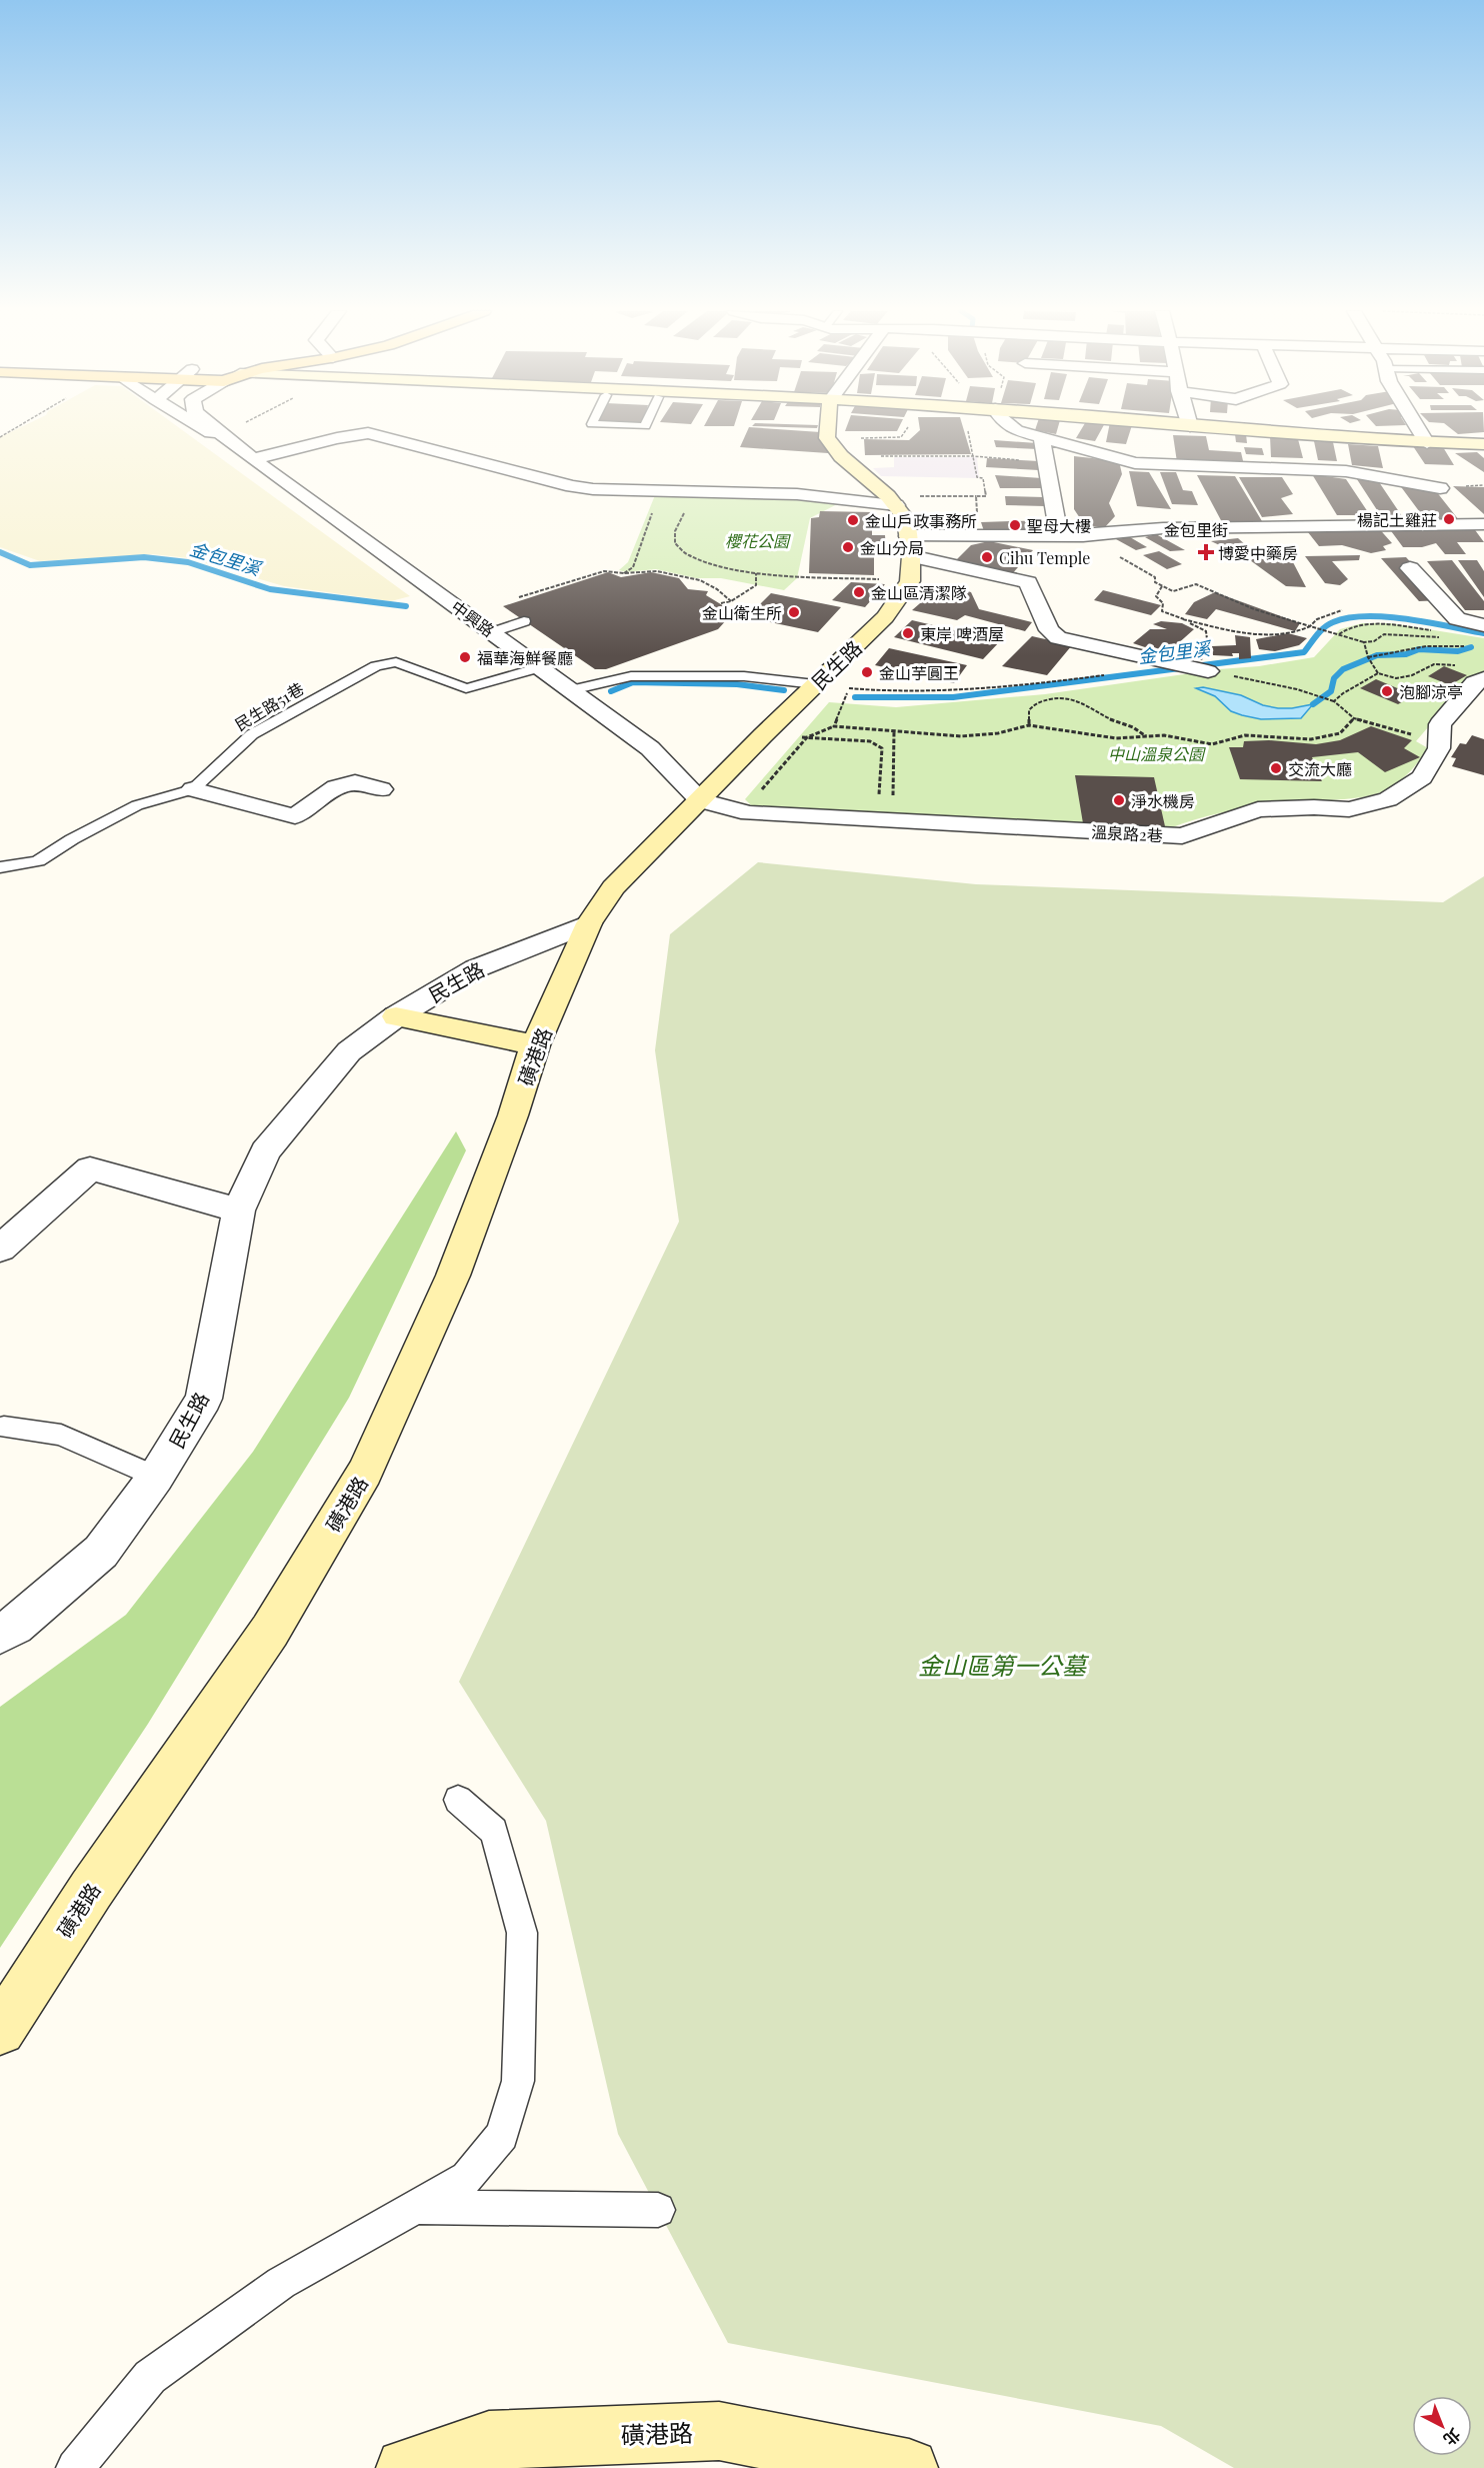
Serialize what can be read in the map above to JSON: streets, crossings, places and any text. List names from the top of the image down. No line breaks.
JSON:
{"streets":{"street":["金包里街","中興路","民生路","溫泉路2巷","磺港路"],"lane":["民生路51巷"]},"crossings":[["中興路","民生路"],["中興路","民生路51巷"],["中興路","溫泉路2巷"],["民生路","溫泉路2巷"],["民生路","磺港路"]],"water":["金包里溪"],"parks":["櫻花公園","中山溫泉公園","金山區第一公墓"],"places":{"other":["楊記土雞莊","金山戶政事務所","聖母大樓","金山分局","Cihu Temple","金山區清潔隊","金山衛生所","東岸 啤酒屋","福華海鮮餐廳","金山芋圓王","泡腳涼亭","交流大廳","淨水機房"],"health":["博愛中藥房"]},"north":"bottom right"}
